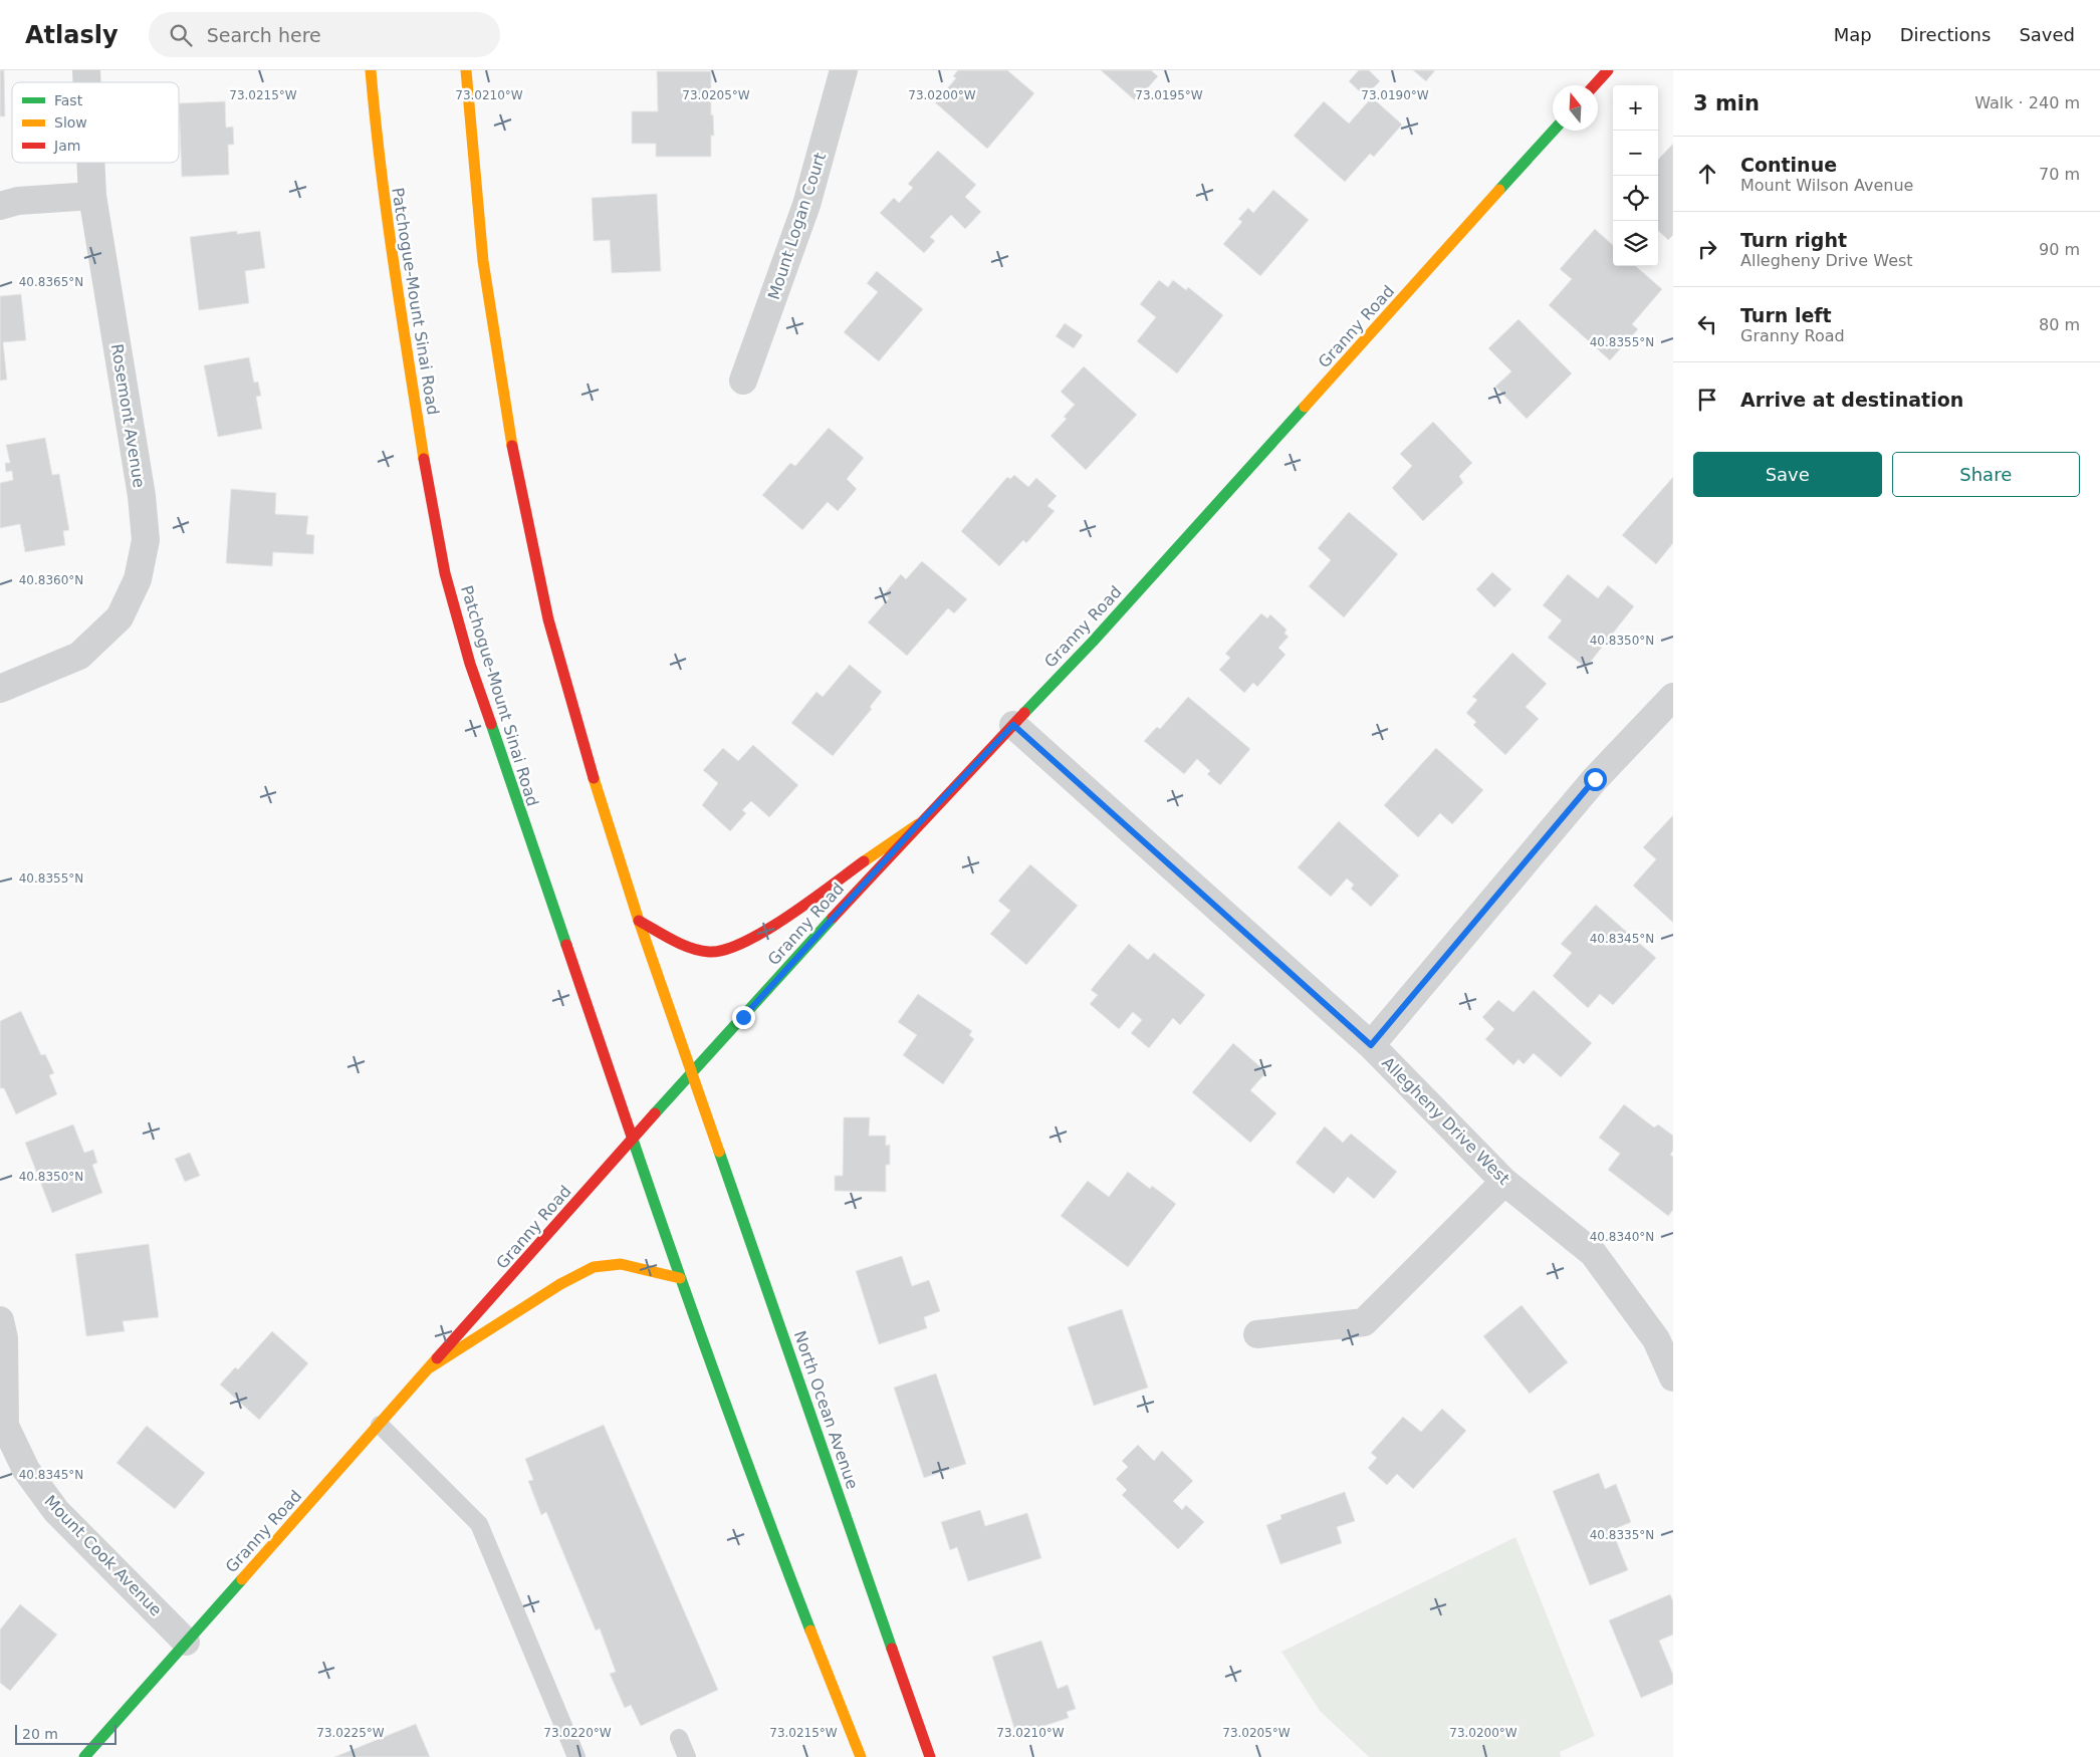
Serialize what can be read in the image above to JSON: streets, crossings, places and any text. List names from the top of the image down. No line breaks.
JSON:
{"streets":{"main road":["Patchogue-Mount Sinai Road","Granny Road","North Ocean Avenue"],"street":["Mount Logan Court","Rosemont Avenue","Allegheny Drive West","Mount Cook Avenue"]},"crossings":[["Patchogue-Mount Sinai Road","Granny Road"],["Granny Road","Allegheny Drive West"],["Granny Road","North Ocean Avenue"],["Granny Road","Mount Cook Avenue"]],"legend":["Fast","Slow","Jam"],"scale_bar":"20 m","north":"top","page":{"header":"Atlasly","search":"Search here","nav":["Map","Directions","Saved"],"heading":["3 min","Walk · 240 m"],"map_buttons":["+","−"],"list":[["Continue","Mount Wilson Avenue","70 m"],["Turn right","Allegheny Drive West","90 m"],["Turn left","Granny Road","80 m"],"Arrive at destination"],"buttons":["Save","Share"],"scale":"20 m"},"coordinates":["73.0215°W","73.0210°W","73.0205°W","73.0200°W","73.0195°W","73.0190°W","40.8365°N","40.8355°N","40.8360°N","40.8350°N","40.8345°N","40.8340°N","40.8335°N","73.0225°W","73.0220°W"]}
